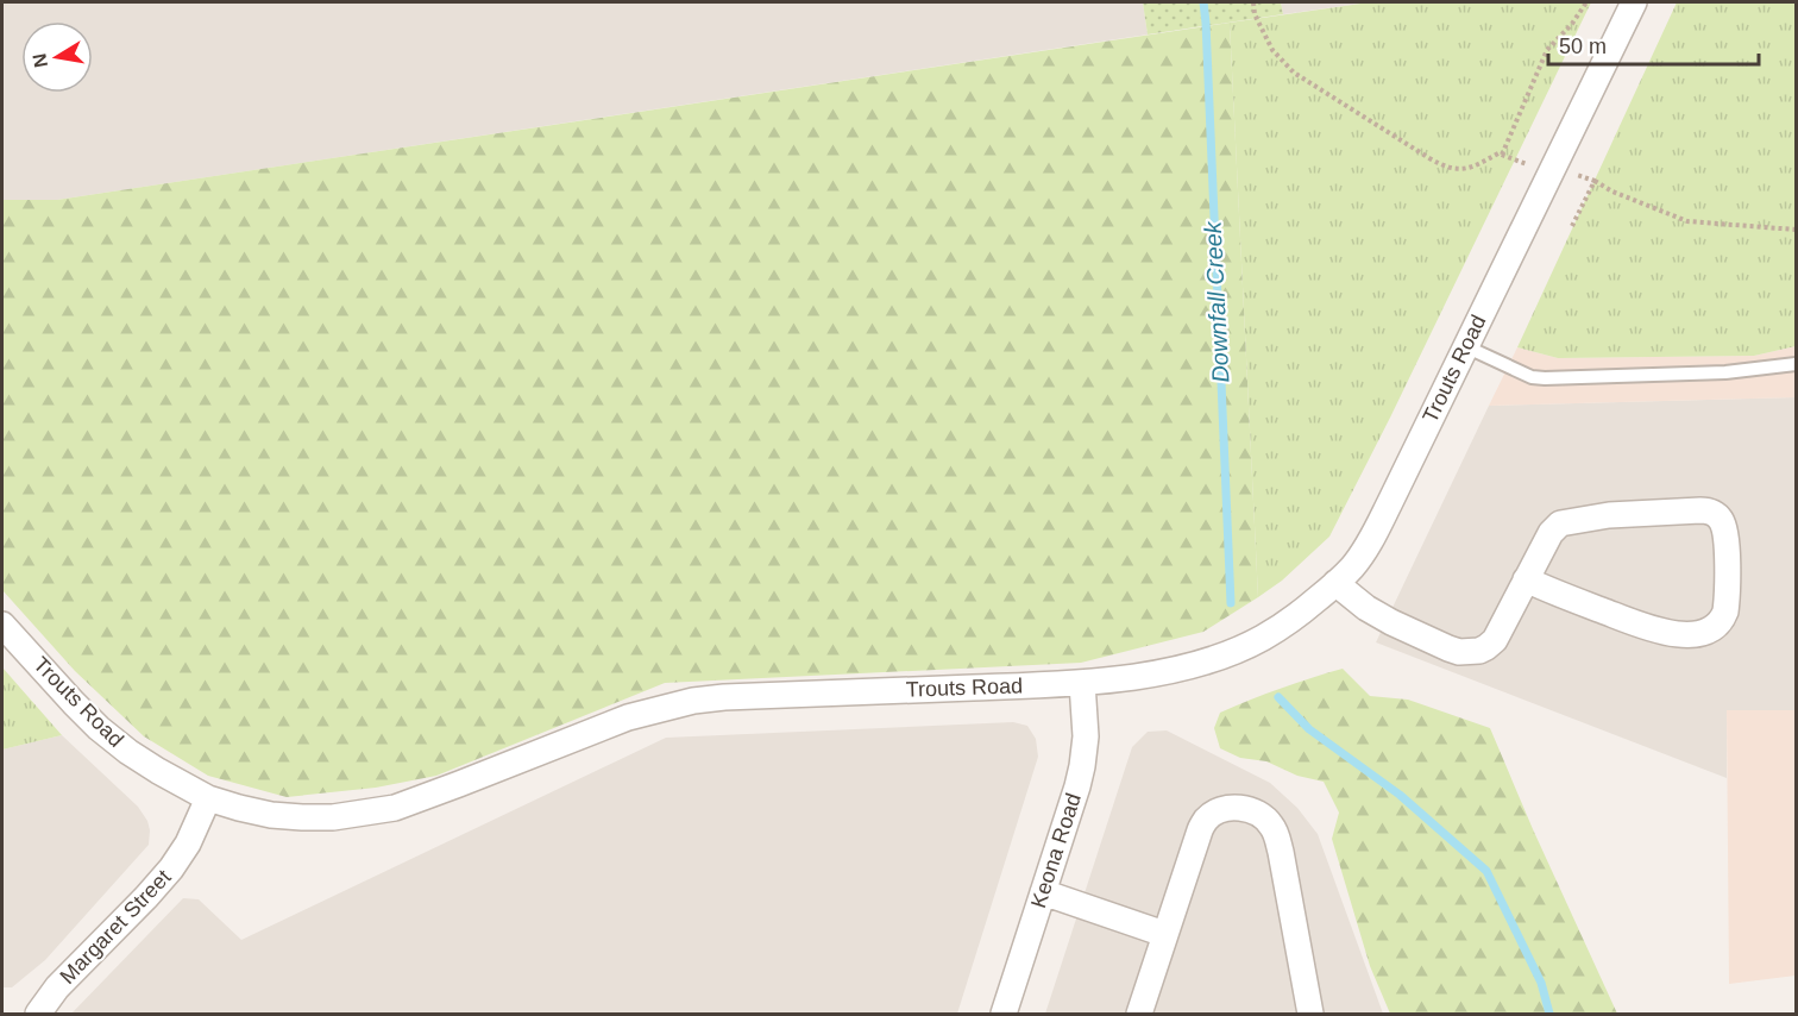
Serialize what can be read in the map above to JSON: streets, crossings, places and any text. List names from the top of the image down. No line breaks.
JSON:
{"streets":{"street":["Trouts Road","Keona Road","Margaret Street"]},"crossings":[["Trouts Road","Keona Road"],["Trouts Road","Margaret Street"]],"water":["Downfall Creek"],"scale_bar":"50 m","north":"left"}
